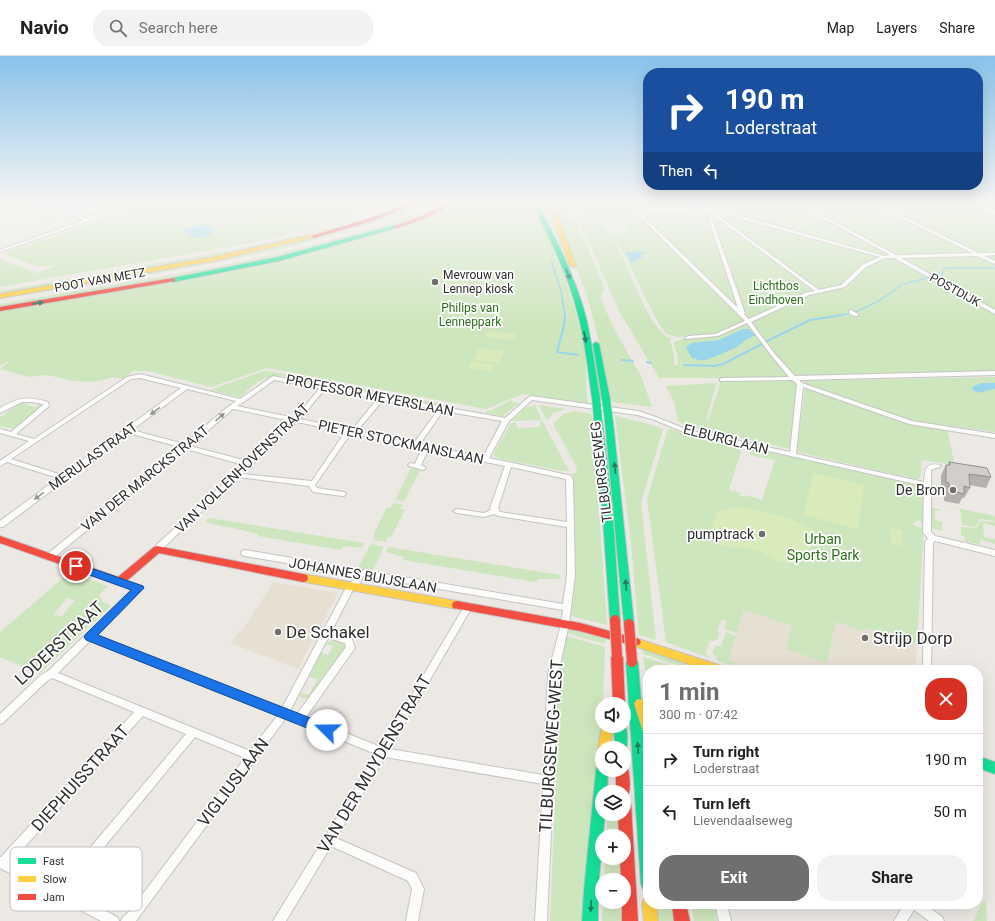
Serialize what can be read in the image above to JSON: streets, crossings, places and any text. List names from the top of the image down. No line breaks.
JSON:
{"streets":{"main road":["POOT VAN METZ","TILBURGSEWEG","JOHANNES BUIJSLAAN"],"street":["POSTDIJK","PROFESSOR MEYERSLAAN","ELBURGLAAN","PIETER STOCKMANSLAAN","MERULASTRAAT","VAN VOLLENHOVENSTRAAT","VAN DER MARCKSTRAAT","LODERSTRAAT","TILBURGSEWEG-WEST","VAN DER MUYDENSTRAAT","DIEPHUISSTRAAT","VIGLIUSLAAN"]},"crossings":[["PROFESSOR MEYERSLAAN","ELBURGLAAN"],["PROFESSOR MEYERSLAAN","VAN VOLLENHOVENSTRAAT"],["PROFESSOR MEYERSLAAN","VAN DER MARCKSTRAAT"],["PIETER STOCKMANSLAAN","VAN VOLLENHOVENSTRAAT"],["PIETER STOCKMANSLAAN","VAN DER MARCKSTRAAT"],["PIETER STOCKMANSLAAN","TILBURGSEWEG-WEST"],["VAN VOLLENHOVENSTRAAT","JOHANNES BUIJSLAAN"],["JOHANNES BUIJSLAAN","TILBURGSEWEG-WEST"],["JOHANNES BUIJSLAAN","VAN DER MUYDENSTRAAT"],["JOHANNES BUIJSLAAN","VIGLIUSLAAN"]],"one_way":["MERULASTRAAT"],"parks":["Lichtbos Eindhoven","Philips van Lenneppark","Urban Sports Park"],"places":["Mevrouw van Lennep kiosk","De Bron","pumptrack","De Schakel","Strijp Dorp"],"legend":["Fast","Slow","Jam"],"page":{"header":"Navio","search":"Search here","nav":["Map","Layers","Share"],"turn":["190 m","Loderstraat"],"then":"Then","heading":["1 min","300 m · 07:42"],"map_buttons":["+","−"],"list":[{"name":"Turn right","note":"Loderstraat","value":"190 m"},{"name":"Turn left","note":"Lievendaalseweg","value":"50 m"}],"buttons":["Exit","Share"]}}
